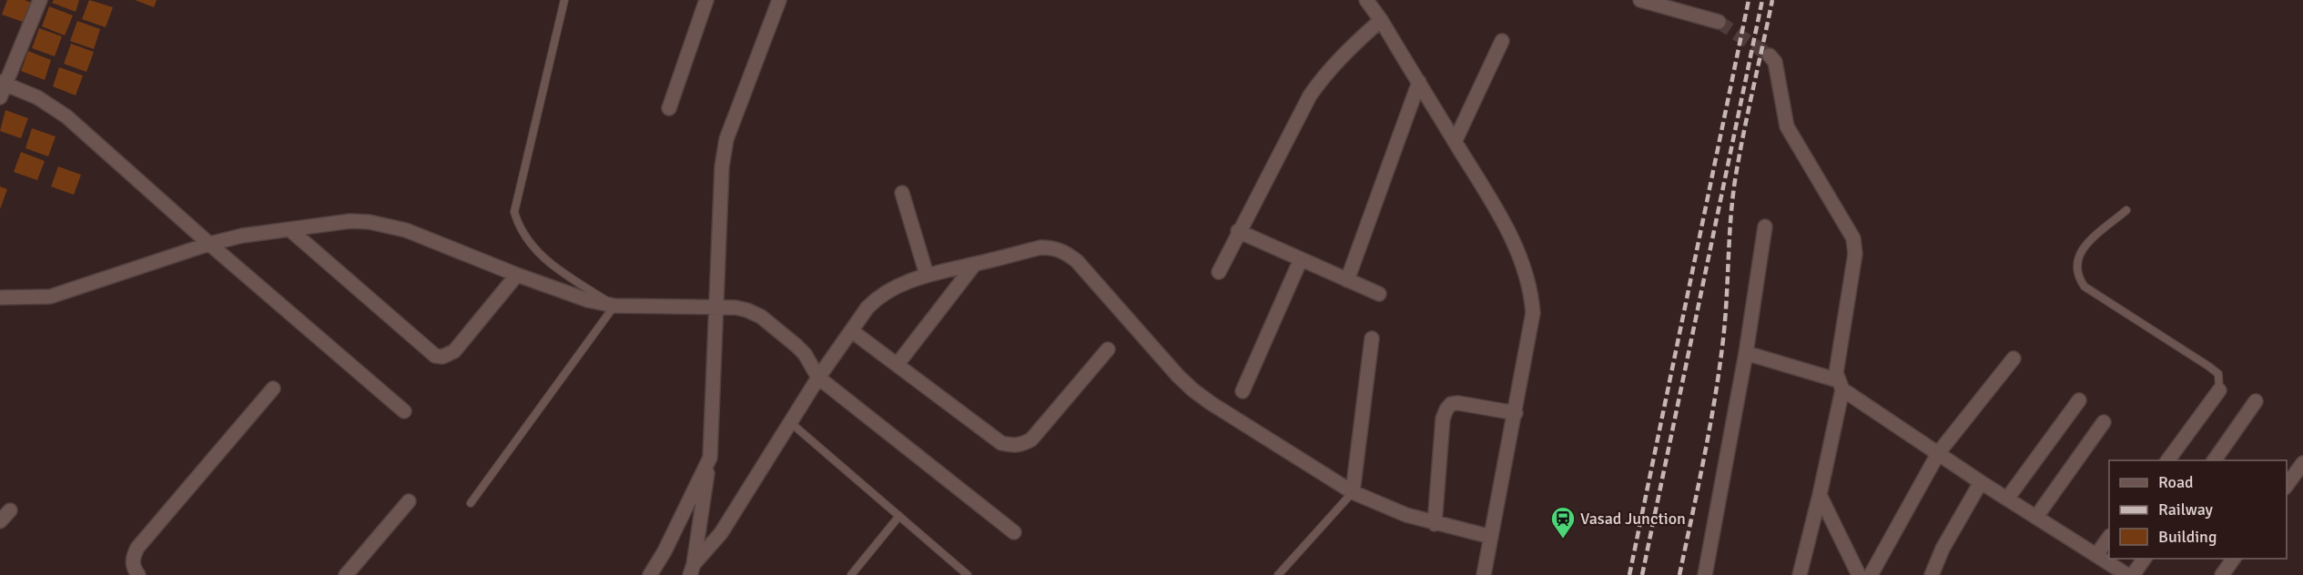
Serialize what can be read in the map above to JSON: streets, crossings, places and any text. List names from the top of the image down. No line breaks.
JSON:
{"places":{"station":["Vasad Junction"]},"legend":["Road","Railway","Building"]}
